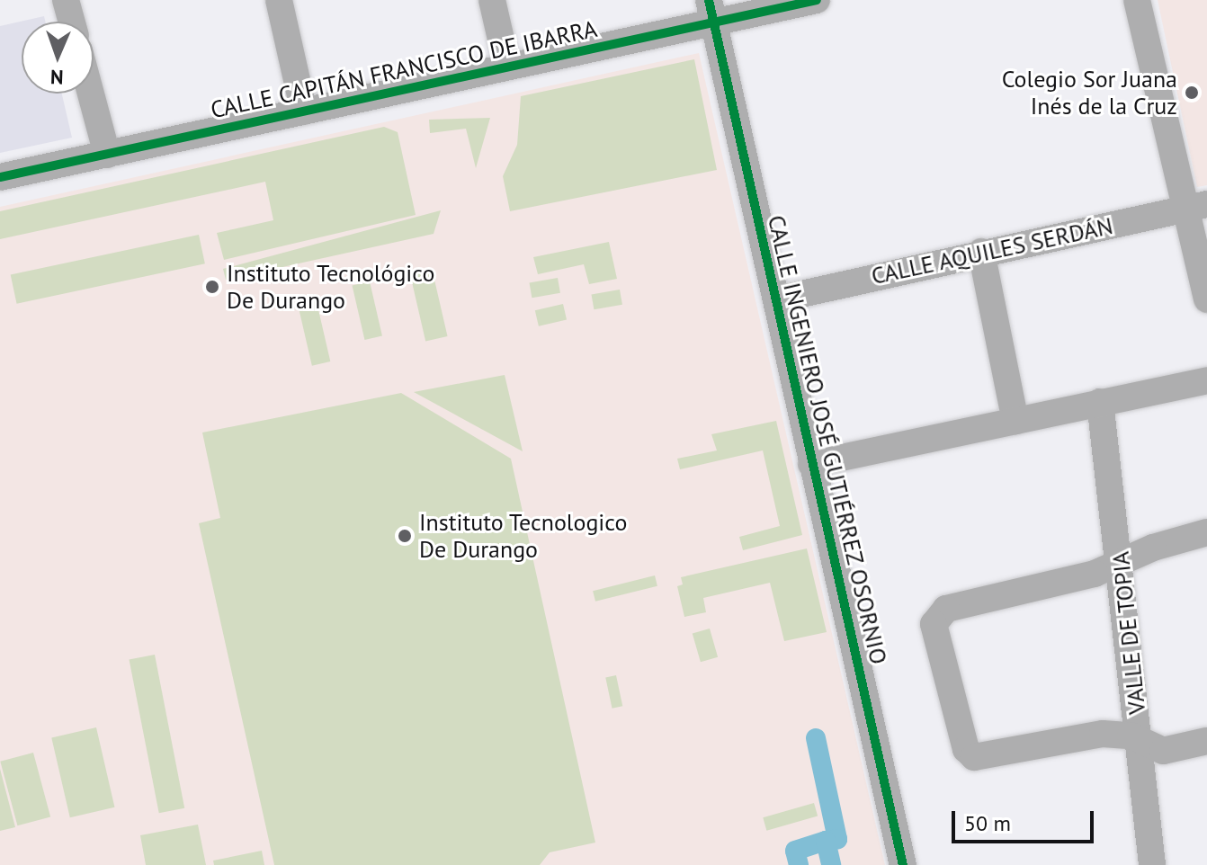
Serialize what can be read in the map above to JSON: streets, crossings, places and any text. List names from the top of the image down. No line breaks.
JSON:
{"streets":{"street":["CALLE CAPITÁN FRANCISCO DE IBARRA","CALLE AQUILES SERDÁN","CALLE INGENIERO JOSÉ GUTIÉRREZ OSORNIO","VALLE DE TOPIA"]},"crossings":[["CALLE CAPITÁN FRANCISCO DE IBARRA","CALLE INGENIERO JOSÉ GUTIÉRREZ OSORNIO"],["CALLE AQUILES SERDÁN","CALLE INGENIERO JOSÉ GUTIÉRREZ OSORNIO"]],"places":["Colegio Sor Juana Inés de la Cruz","Instituto Tecnológico De Durango","Instituto Tecnologico De Durango"],"scale_bar":"50 m","north":"bottom"}
